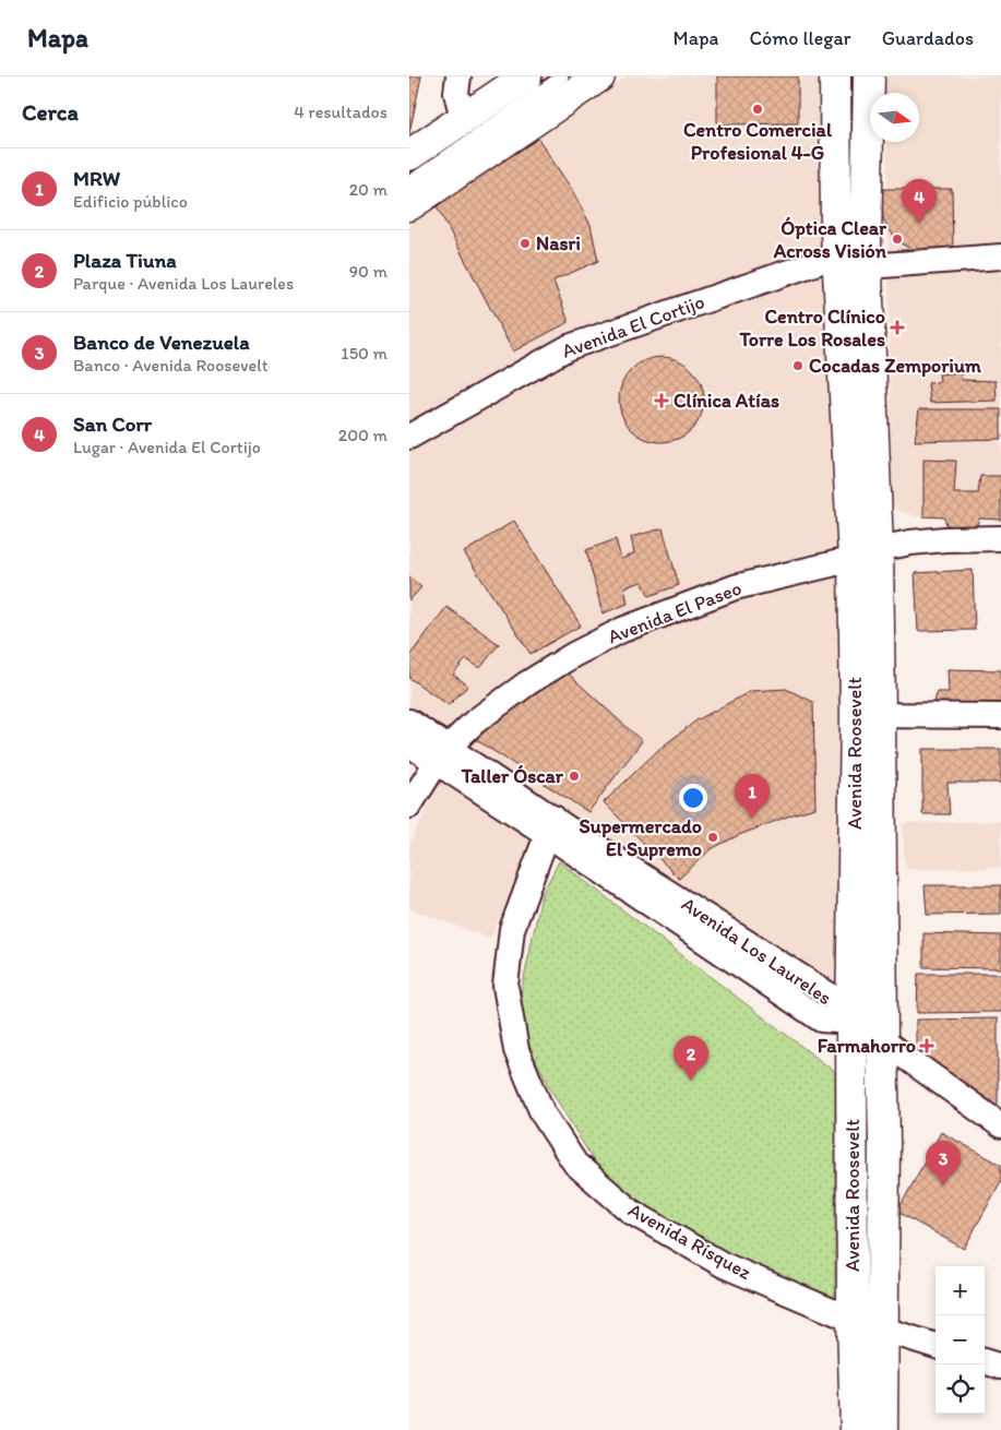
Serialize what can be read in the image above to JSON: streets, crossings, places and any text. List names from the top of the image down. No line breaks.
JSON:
{"streets":{"street":["Avenida El Cortijo","Avenida El Paseo","Avenida Roosevelt","Avenida Los Laureles","Avenida Rísquez"]},"crossings":[["Avenida El Cortijo","Avenida Roosevelt"],["Avenida El Paseo","Avenida Roosevelt"],["Avenida El Paseo","Avenida Los Laureles"],["Avenida Roosevelt","Avenida Los Laureles"],["Avenida Roosevelt","Avenida Rísquez"],["Avenida Los Laureles","Avenida Rísquez"]],"places":{"other":["Centro Comercial Profesional 4-G","Óptica Clear Across Visión","Nasri","Cocadas Zemporium","Taller Óscar","Supermercado El Supremo"],"health":["Centro Clínico Torre Los Rosales","Clínica Atías","Farmahorro"]},"north":"right","page":{"header":"Mapa","nav":["Mapa","Cómo llegar","Guardados"],"heading":["Cerca","4 resultados"],"list":[{"mark":"1","name":"MRW","note":"Edificio público","value":"20 m"},{"mark":"2","name":"Plaza Tiuna","note":"Parque · Avenida Los Laureles","value":"90 m"},{"mark":"3","name":"Banco de Venezuela","note":"Banco · Avenida Roosevelt","value":"150 m"},{"mark":"4","name":"San Corr","note":"Lugar · Avenida El Cortijo","value":"200 m"}],"pins":["4","1","2","3"],"map_buttons":["+","−"]}}
